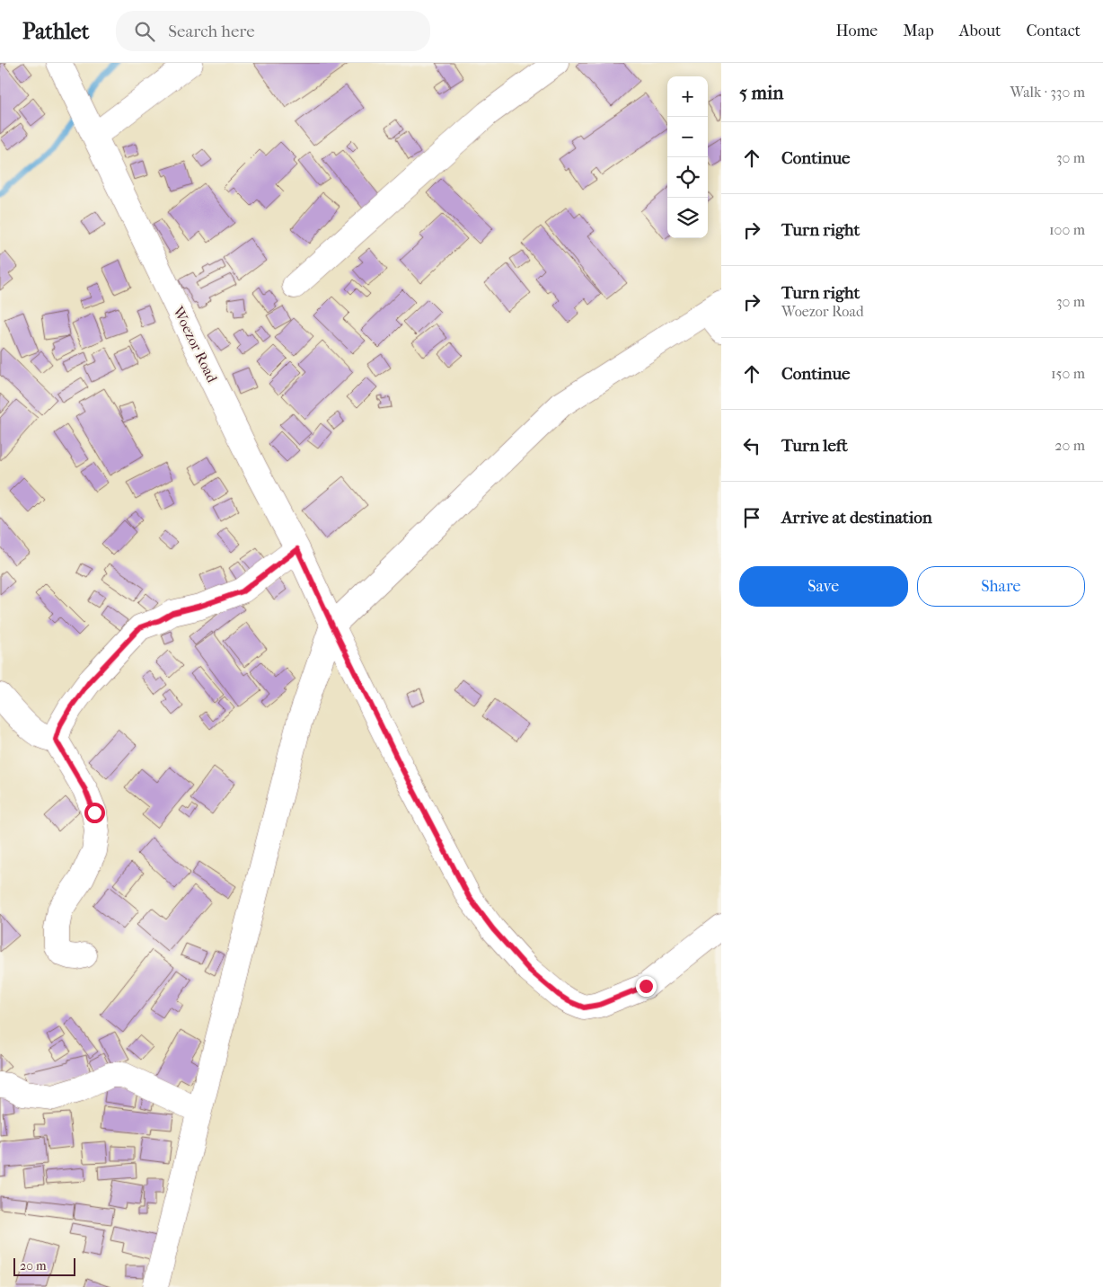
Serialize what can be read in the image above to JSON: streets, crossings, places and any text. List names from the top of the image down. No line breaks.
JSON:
{"streets":{"street":["Woezor Road"]},"scale_bar":"20 m","page":{"header":"Pathlet","search":"Search here","nav":["Home","Map","About","Contact"],"heading":["5 min","Walk · 330 m"],"map_buttons":["+","−"],"list":[["Continue","30 m"],["Turn right","100 m"],["Turn right","Woezor Road","30 m"],["Continue","150 m"],["Turn left","20 m"],"Arrive at destination"],"buttons":["Save","Share"],"scale":"20 m"}}
